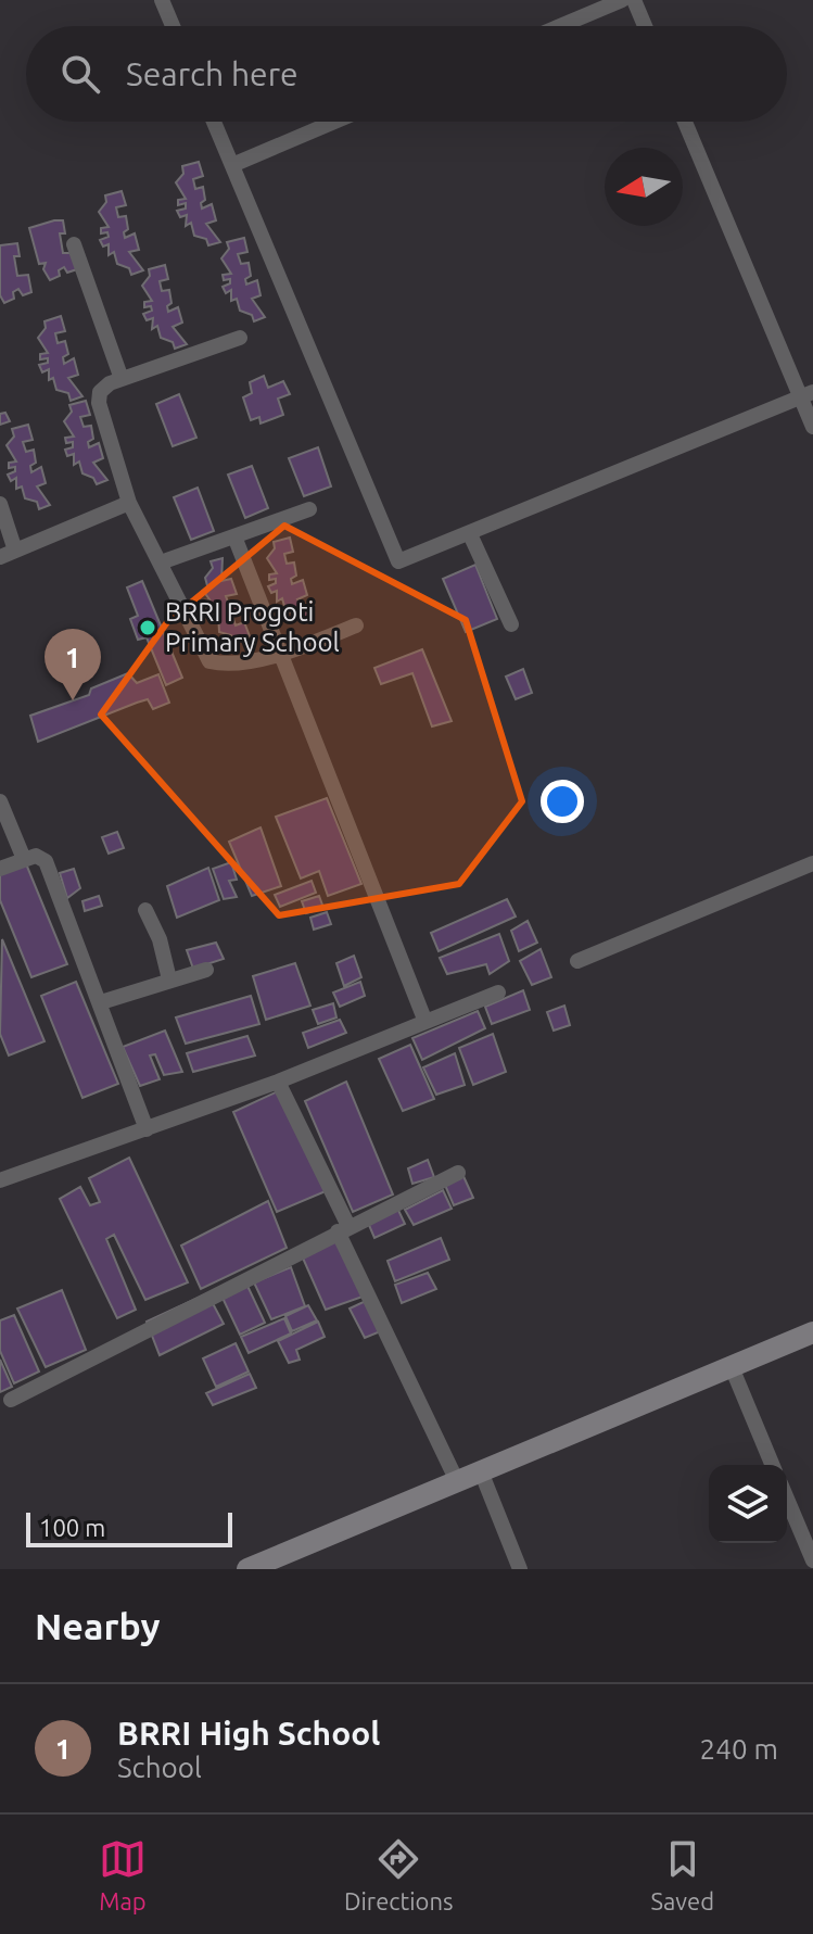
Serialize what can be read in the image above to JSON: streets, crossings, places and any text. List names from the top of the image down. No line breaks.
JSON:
{"places":["BRRI Progoti Primary School"],"scale_bar":"100 m","north":"left","page":{"search":"Search here","pins":"1","scale":"100 m","heading":"Nearby","list":[{"mark":"1","name":"BRRI High School","note":"School","value":"240 m"}],"nav":["Map","Directions","Saved"]}}
